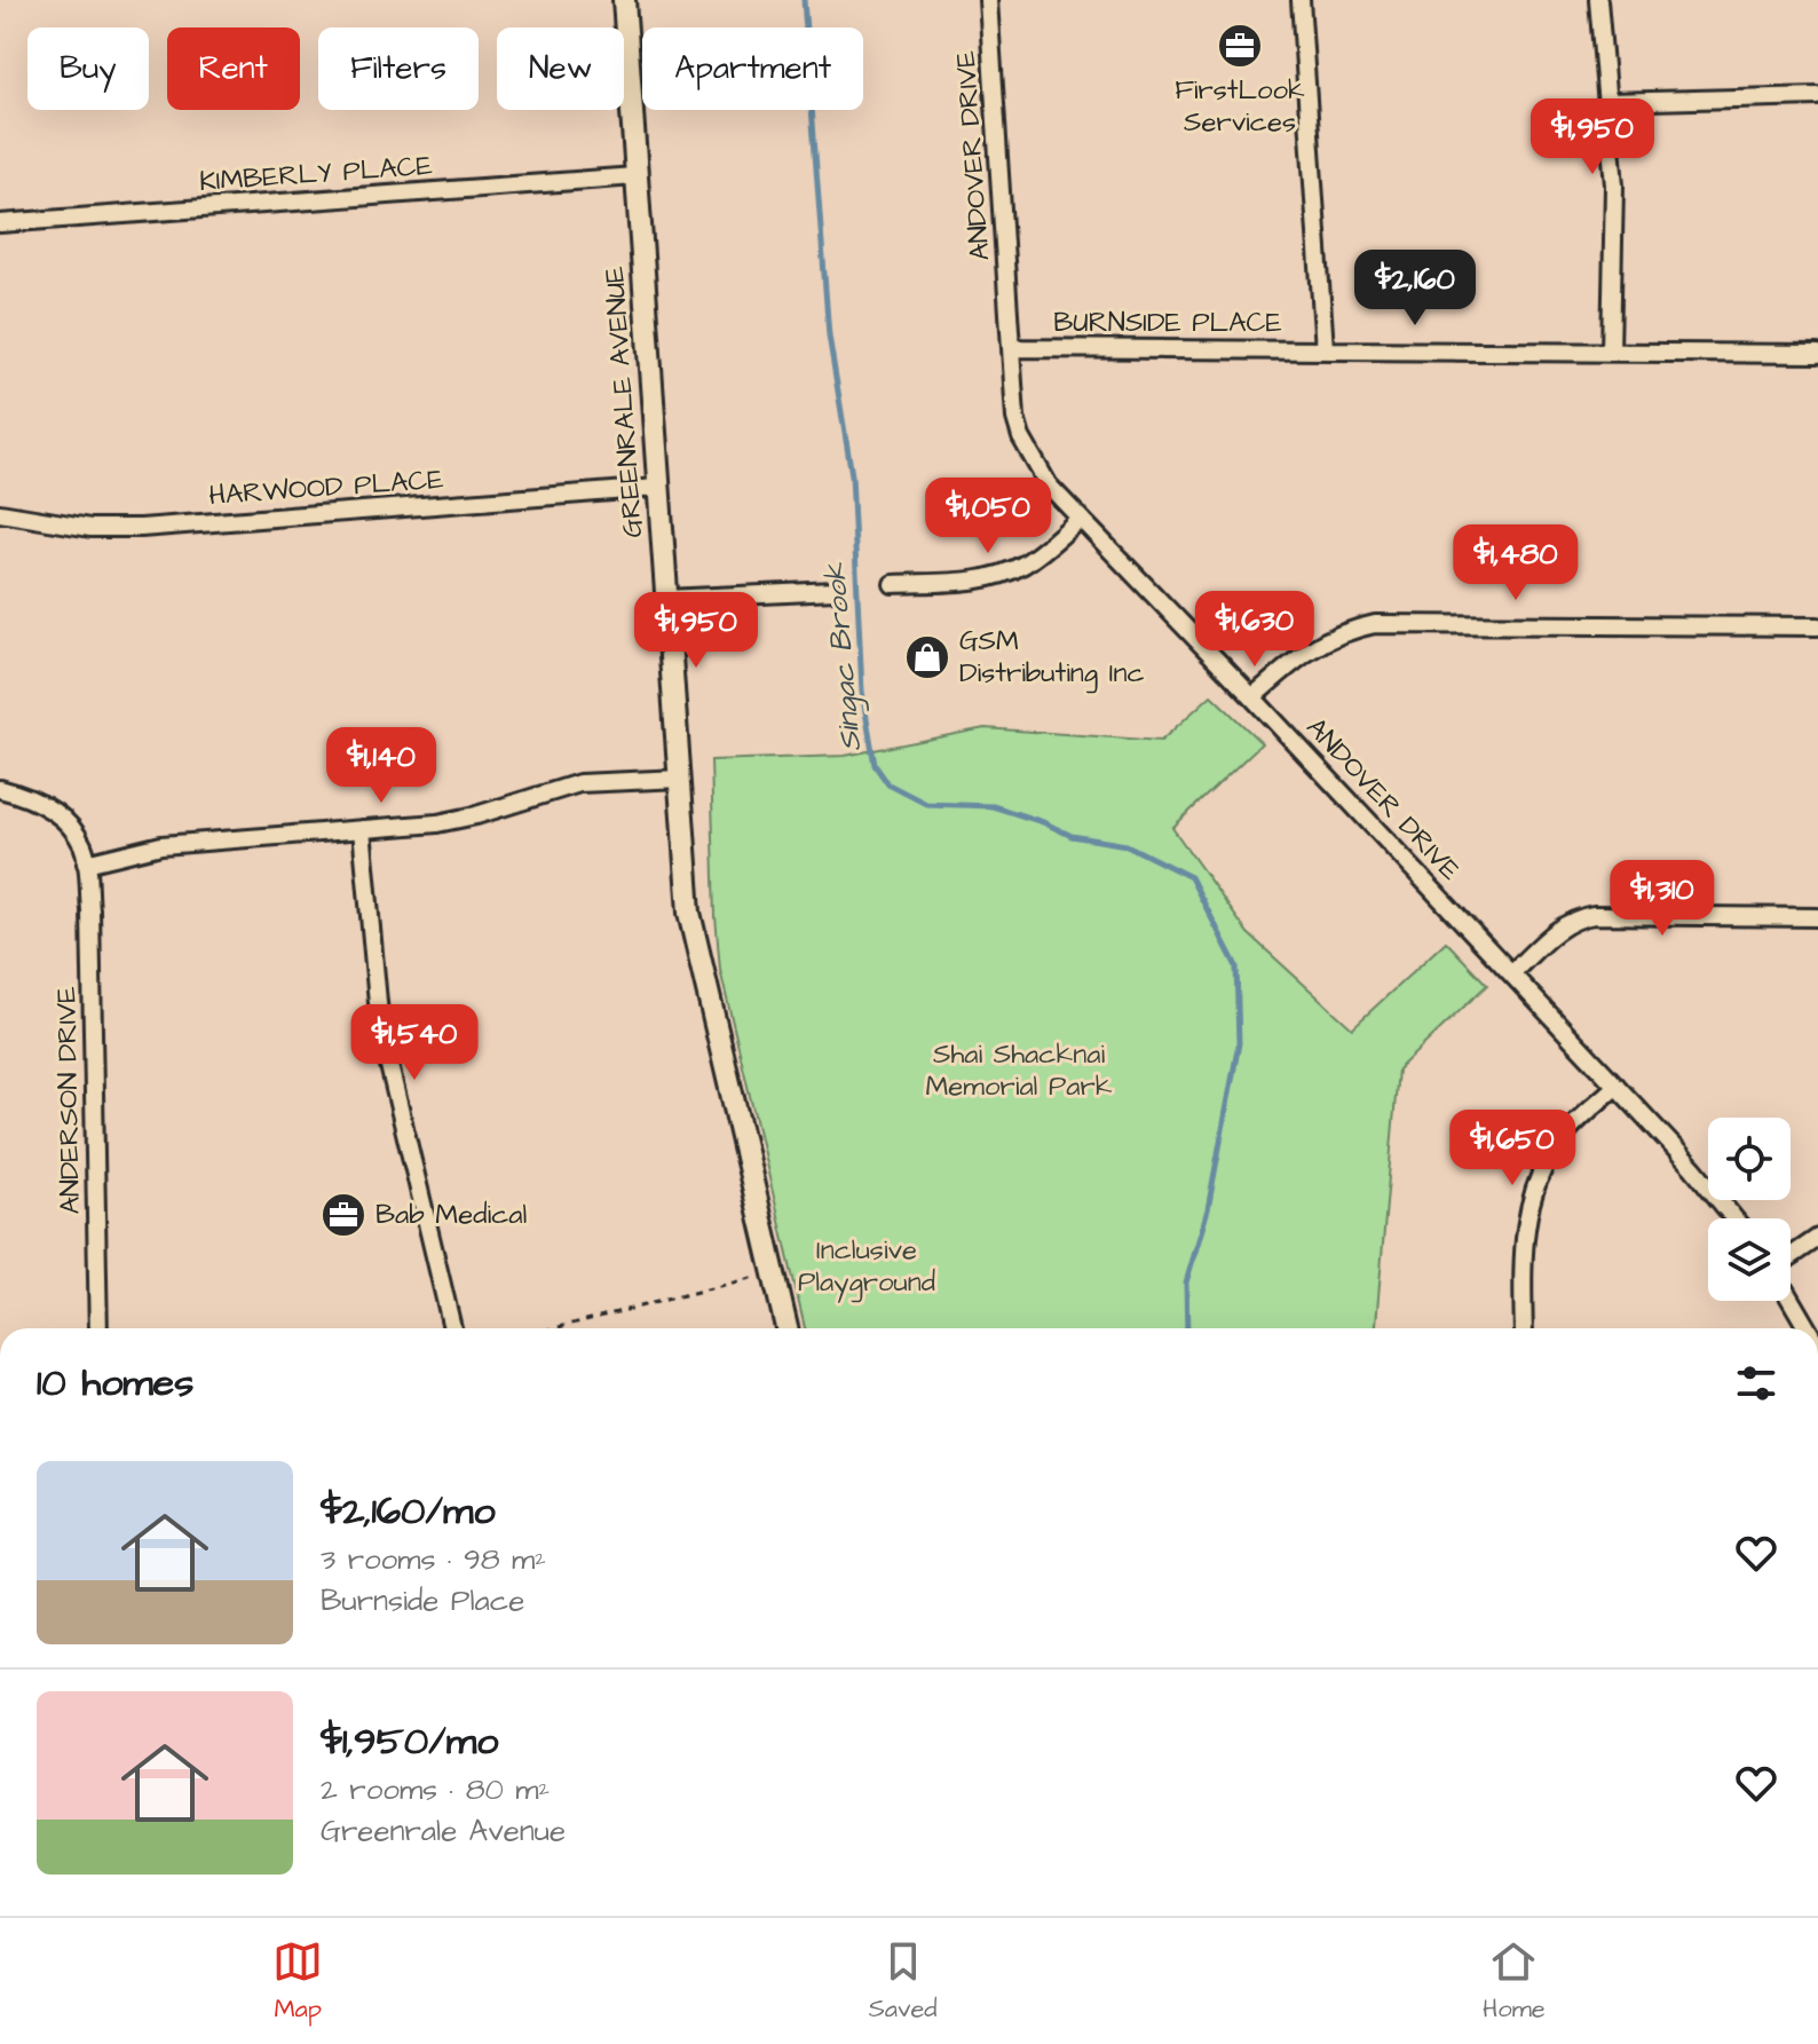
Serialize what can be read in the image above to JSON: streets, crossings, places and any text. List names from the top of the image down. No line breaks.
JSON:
{"streets":{"street":["ANDOVER DRIVE","KIMBERLY PLACE","BURNSIDE PLACE","GREENRALE AVENUE","HARWOOD PLACE","ANDERSON DRIVE"]},"crossings":[["ANDOVER DRIVE","BURNSIDE PLACE"],["KIMBERLY PLACE","GREENRALE AVENUE"],["GREENRALE AVENUE","HARWOOD PLACE"]],"water":["Singac Brook"],"parks":["Shai Shacknai Memorial Park","Inclusive Playground"],"places":{"office":["FirstLook Services","Bab Medical"],"shop":["GSM Distributing Inc"]},"page":{"chip":["Buy","Rent","Filters","New","Apartment"],"price":["$1,950","$2,160","$1,050","$1,480","$1,630","$1,950","$1,140","$1,310","$1,540","$1,650"],"heading":"10 homes","list":[{"name":"$2,160/mo","note":"3 rooms · 98 m² · Burnside Place"},{"name":"$1,950/mo","note":"2 rooms · 80 m² · Greenrale Avenue"}],"tabs":["Map","Saved","Home"]}}
